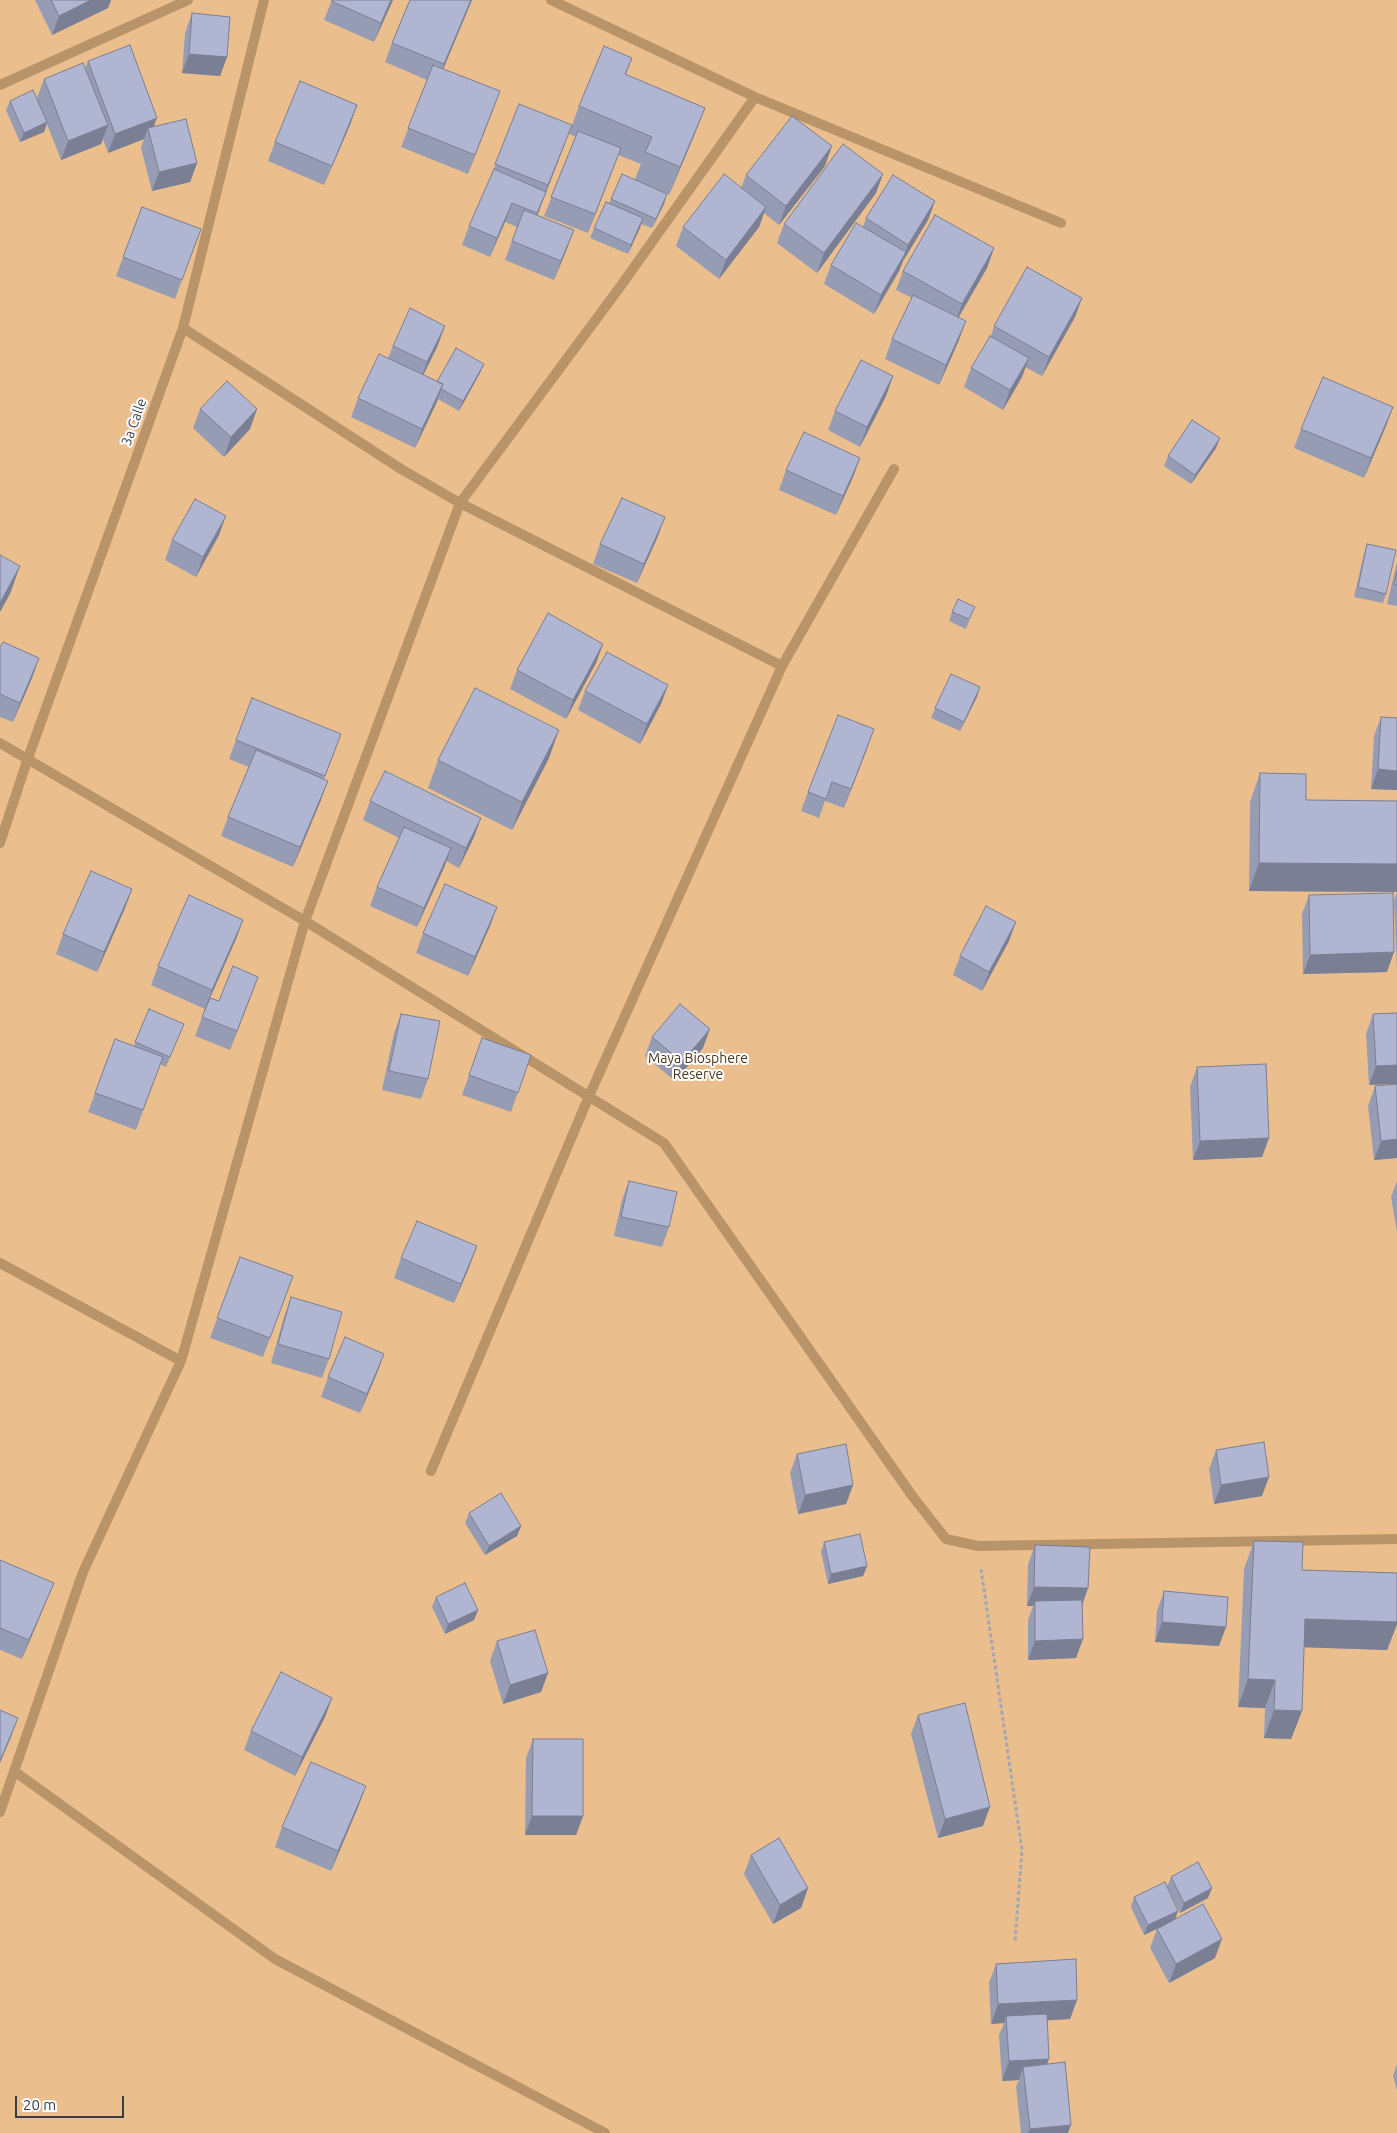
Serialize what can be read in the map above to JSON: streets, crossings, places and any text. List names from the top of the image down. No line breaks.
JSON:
{"streets":{"street":["3a Calle"]},"parks":["Maya Biosphere Reserve"],"scale_bar":"20 m"}
